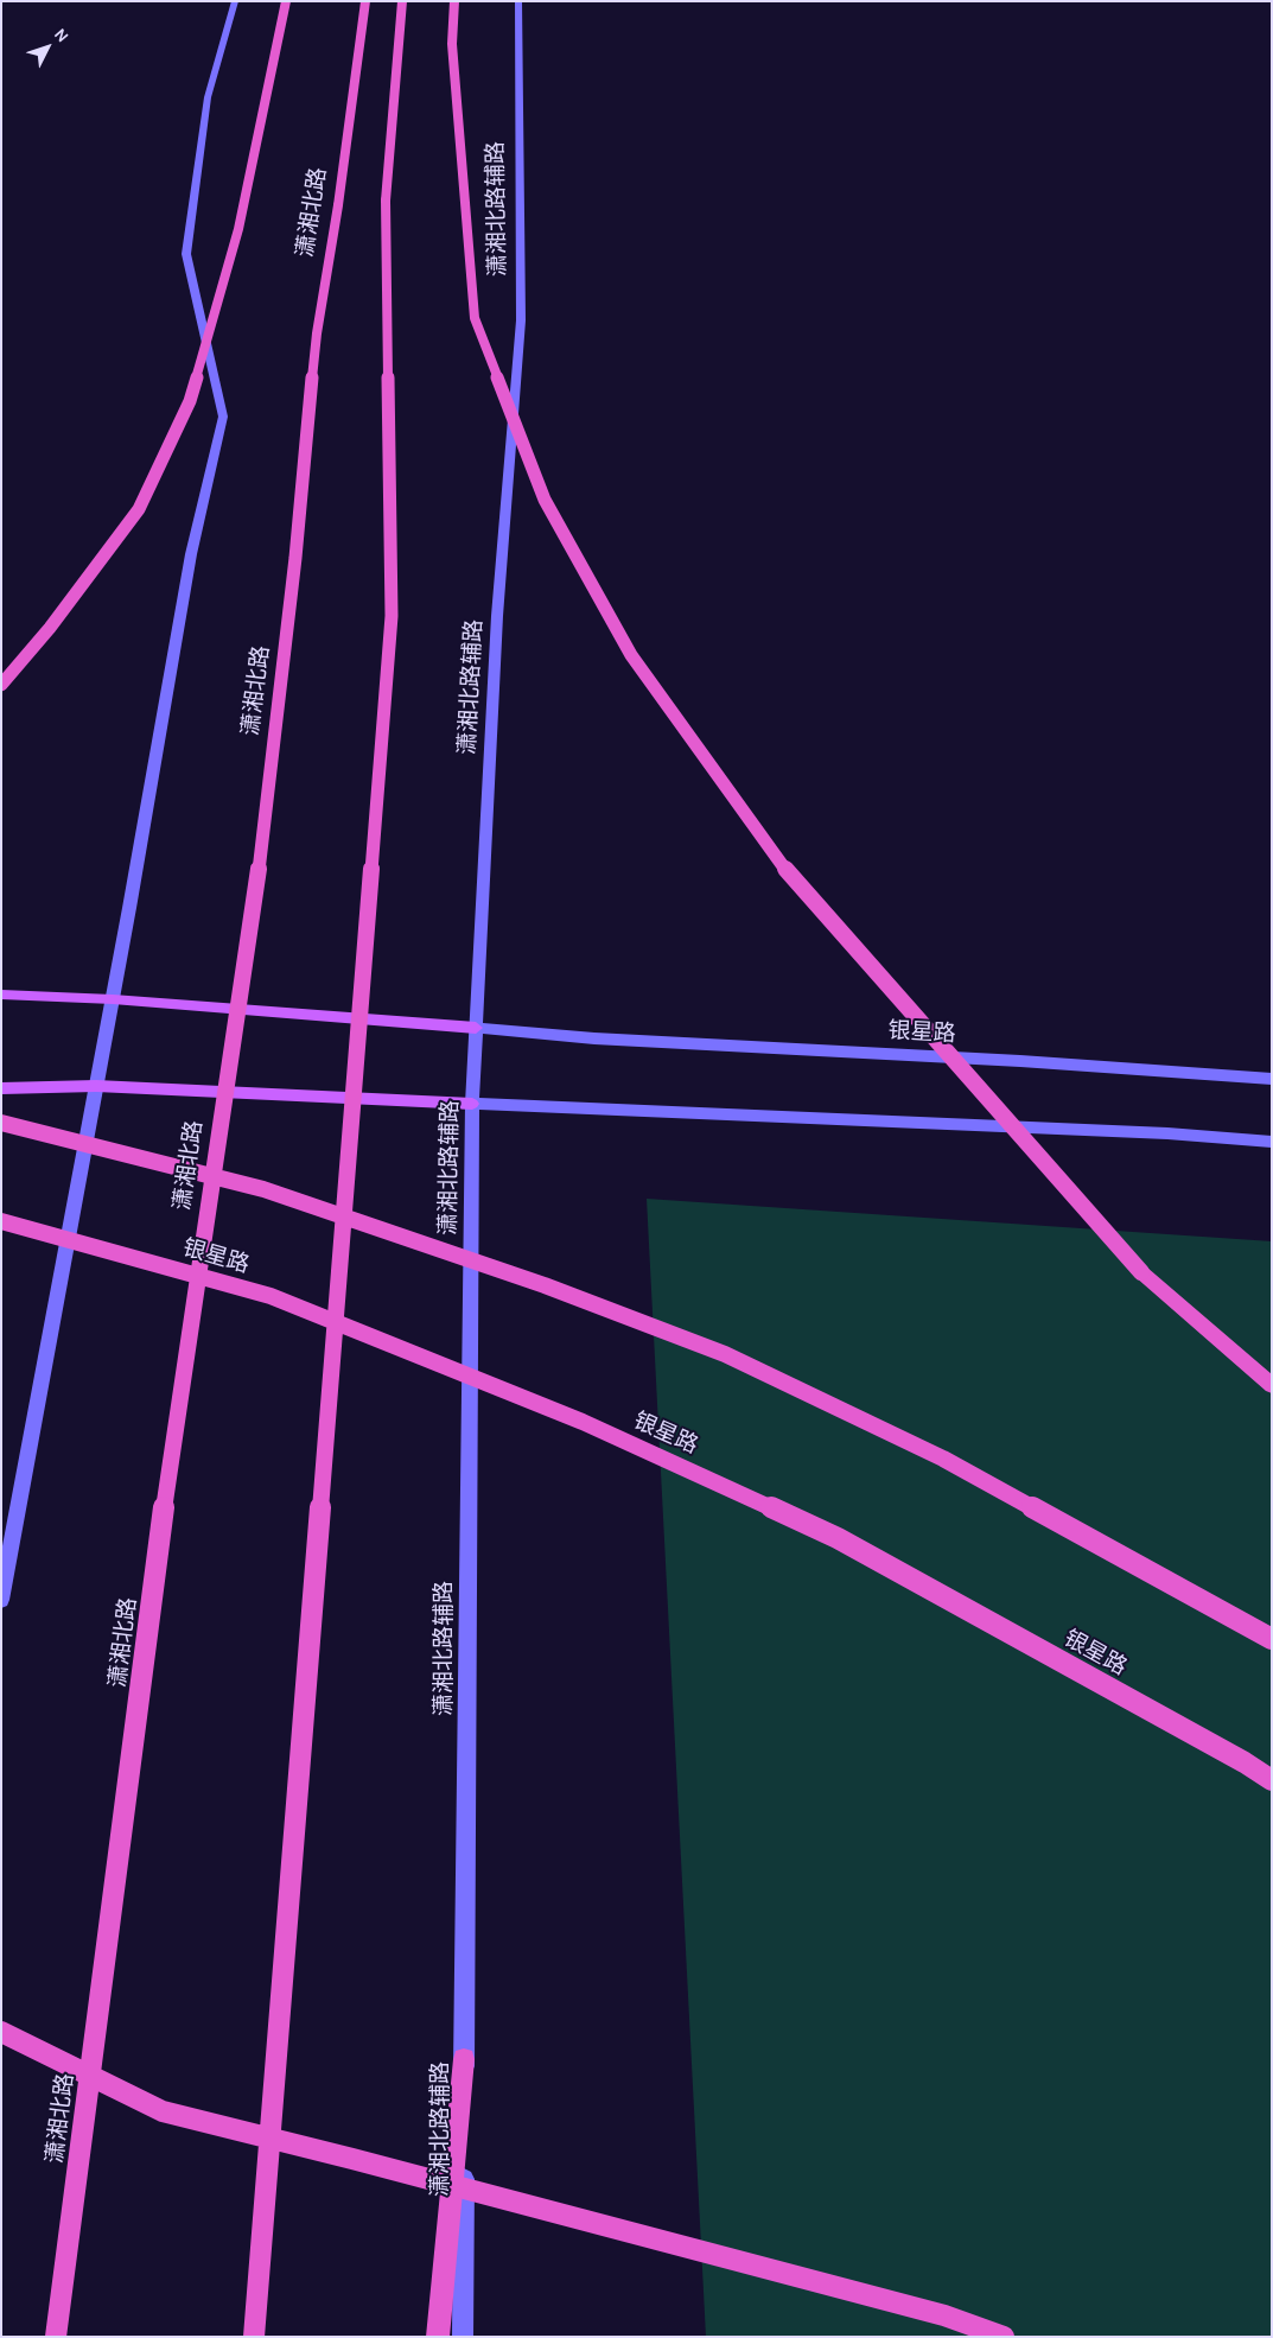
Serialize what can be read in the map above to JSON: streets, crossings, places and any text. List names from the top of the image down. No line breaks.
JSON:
{"streets":{"highway":["潇湘北路","银星路"],"main road":["潇湘北路辅路"]},"crossings":[["潇湘北路辅路","银星路"]],"north":"top right"}
